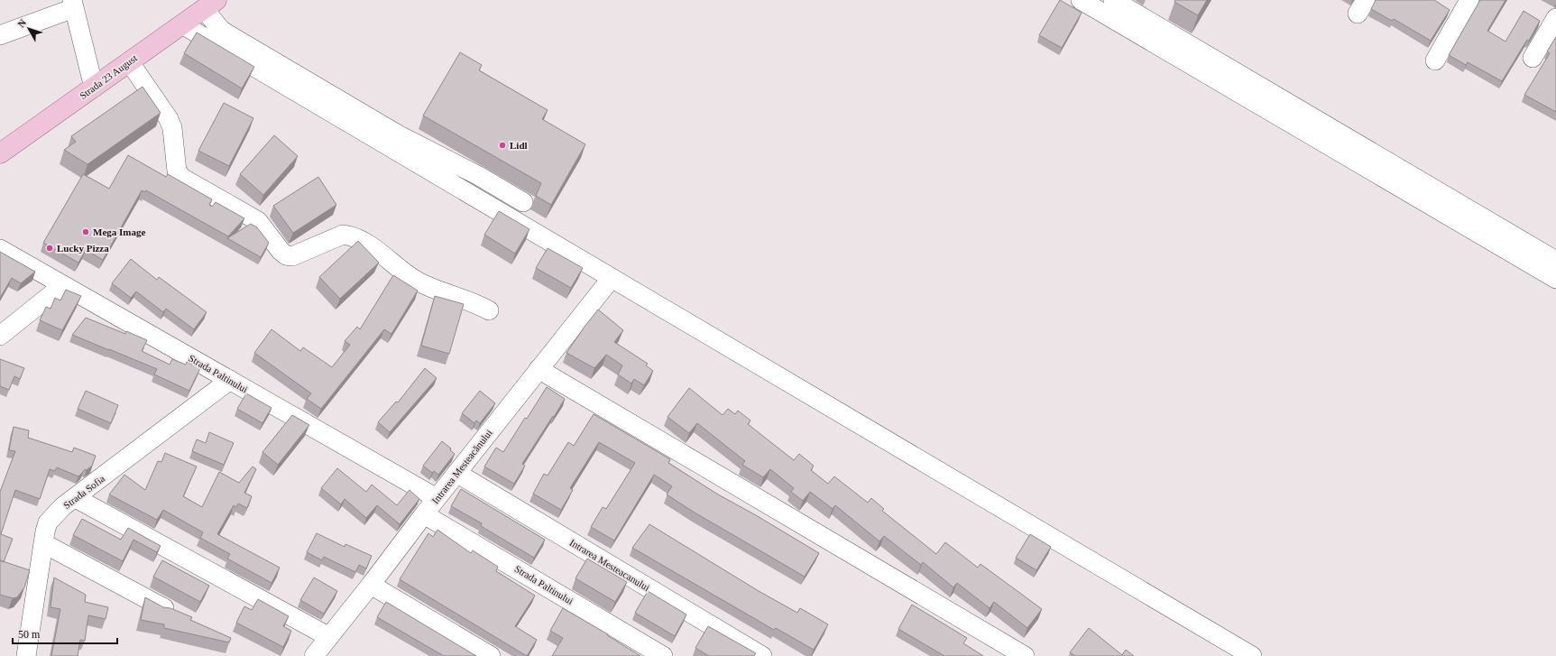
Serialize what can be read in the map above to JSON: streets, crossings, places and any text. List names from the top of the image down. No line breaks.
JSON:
{"streets":{"main road":["Strada 23 August"],"street":["Strada Paltinului","Intrarea Mesteacănului","Strada Sofia","Intrarea Mesteacanului"]},"crossings":[["Strada Paltinului","Intrarea Mesteacănului"],["Strada Paltinului","Strada Sofia"],["Intrarea Mesteacănului","Intrarea Mesteacanului"]],"places":["Lidl","Mega Image","Lucky Pizza"],"scale_bar":"50 m","north":"top left"}
